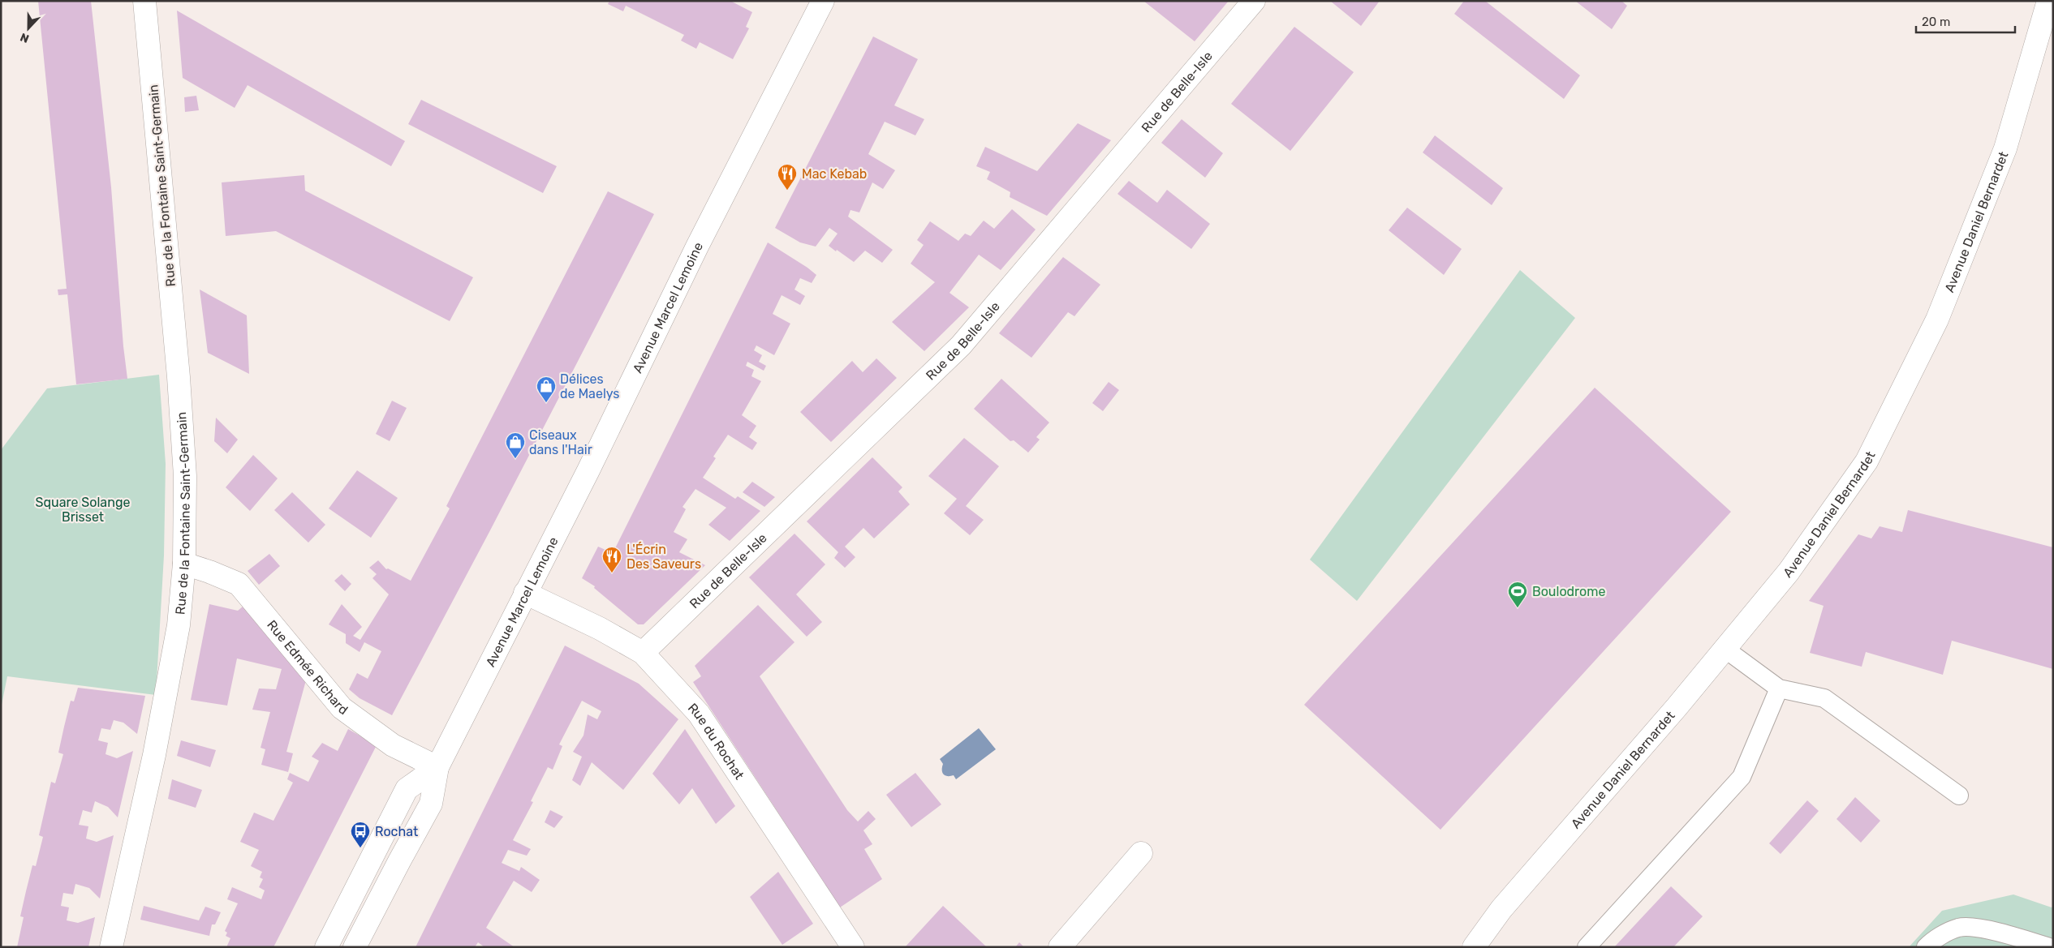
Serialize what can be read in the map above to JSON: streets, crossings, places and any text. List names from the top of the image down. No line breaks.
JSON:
{"streets":{"street":["Rue de Belle-Isle","Rue de la Fontaine Saint-Germain","Avenue Daniel Bernardet","Avenue Marcel Lemoine","Rue Edmée Richard","Rue du Rochat"]},"crossings":[["Rue de Belle-Isle","Rue du Rochat"],["Rue de la Fontaine Saint-Germain","Rue Edmée Richard"],["Avenue Marcel Lemoine","Rue Edmée Richard"],["Avenue Marcel Lemoine","Rue du Rochat"]],"parks":["Square Solange Brisset"],"places":{"restaurant":["Mac Kebab","L'Écrin Des Saveurs"],"shop":["Délices de Maelys","Ciseaux dans l'Hair"],"sports":["Boulodrome"],"bus stop":["Rochat"]},"scale_bar":"20 m","north":"bottom"}
